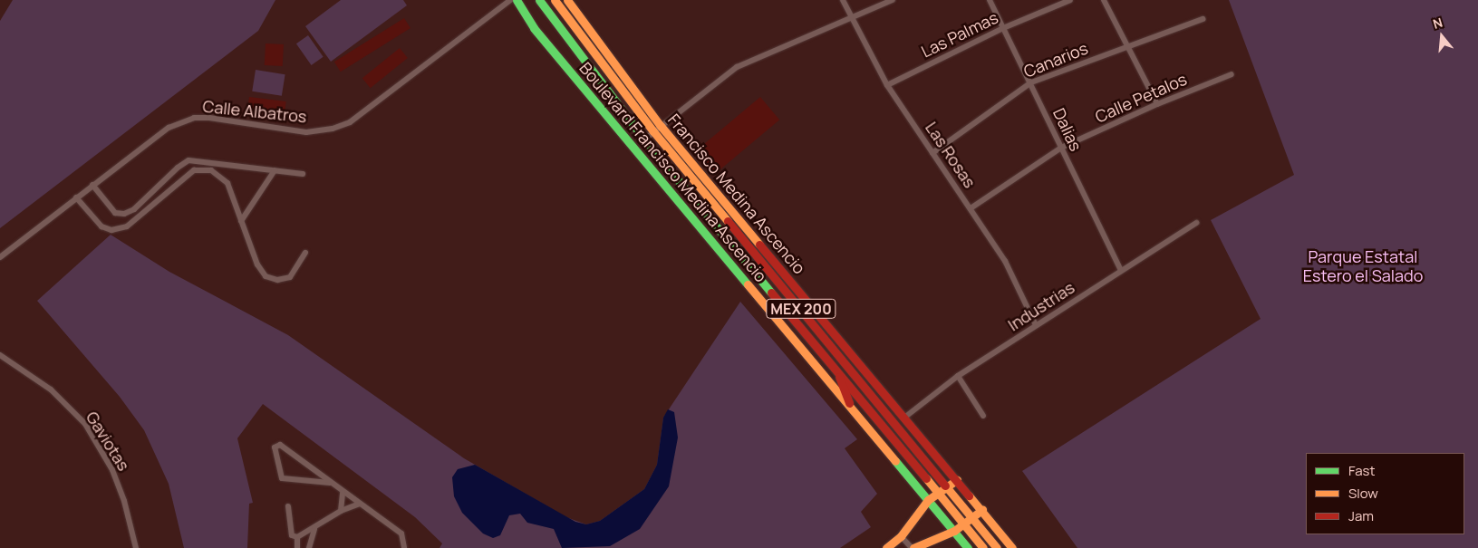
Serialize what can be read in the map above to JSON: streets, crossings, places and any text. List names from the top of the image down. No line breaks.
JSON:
{"streets":{"main road":["Boulevard Francisco Medina Ascencio","Francisco Medina Ascencio","MEX 200"],"street":["Las Palmas","Canarios","Calle Petalos","Calle Albatros","Dalias","Las Rosas","Industrias","Gaviotas"]},"crossings":[["Las Palmas","Dalias"],["Las Palmas","Las Rosas"],["Canarios","Dalias"],["Canarios","Las Rosas"],["Calle Petalos","Dalias"],["Calle Petalos","Las Rosas"],["Dalias","Industrias"],["Las Rosas","Industrias"],["Francisco Medina Ascencio","Industrias"]],"parks":["Parque Estatal Estero el Salado"],"legend":["Fast","Slow","Jam"],"north":"top"}
